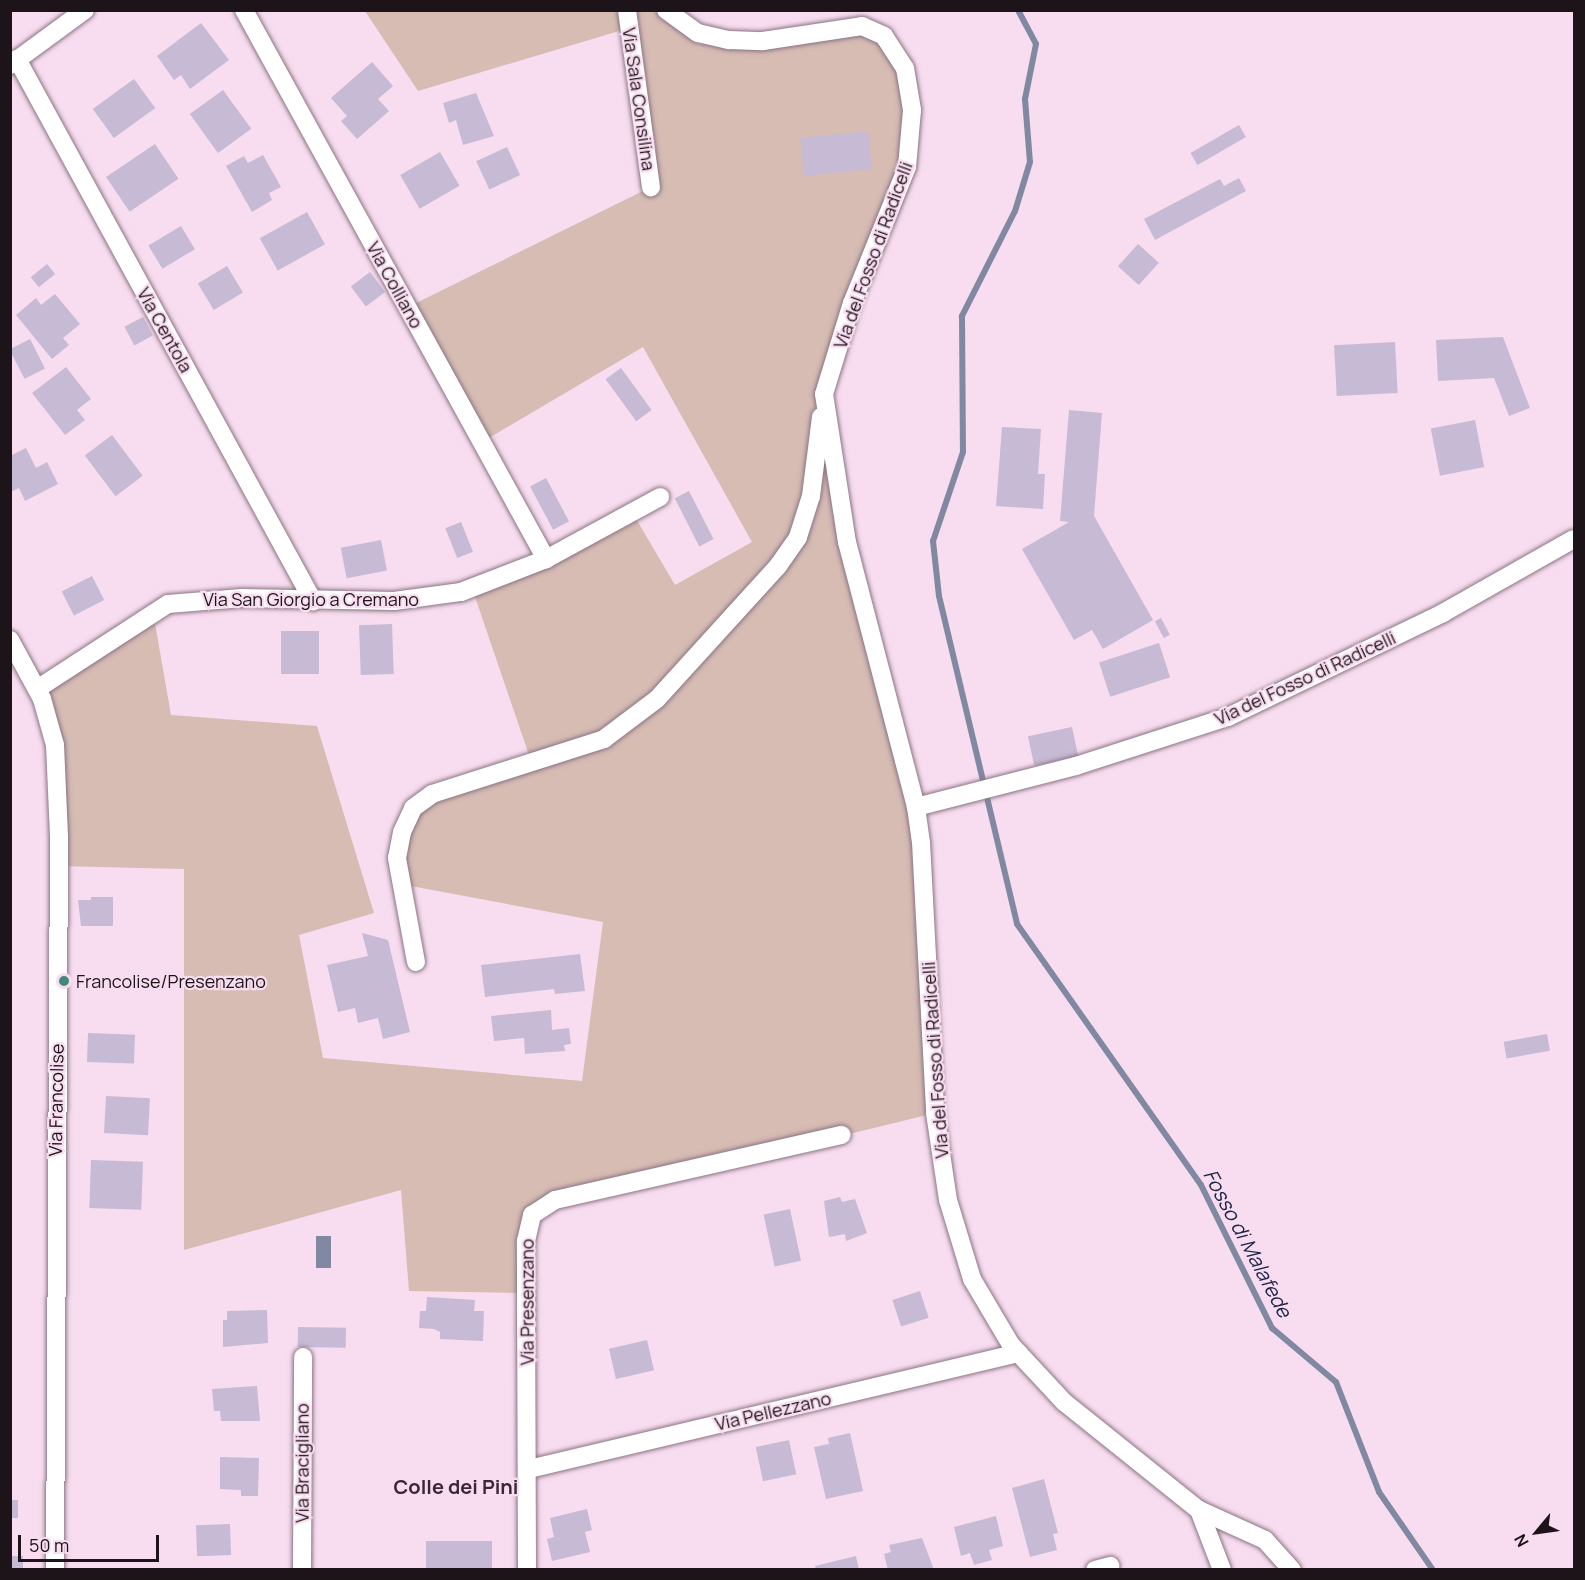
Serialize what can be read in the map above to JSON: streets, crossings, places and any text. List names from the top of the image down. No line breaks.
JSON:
{"streets":{"street":["Via Sala Consilina","Via del Fosso di Radicelli","Via Colliano","Via Centola","Via San Giorgio a Cremano","Via Francolise","Via Presenzano","Via Pellezzano","Via Bracigliano"]},"crossings":[["Via del Fosso di Radicelli","Via Pellezzano"],["Via Colliano","Via San Giorgio a Cremano"],["Via Centola","Via San Giorgio a Cremano"],["Via San Giorgio a Cremano","Via Francolise"],["Via Presenzano","Via Pellezzano"]],"districts":["Colle dei Pini"],"water":["Fosso di Malafede"],"places":["Francolise/Presenzano"],"scale_bar":"50 m","north":"bottom left"}
